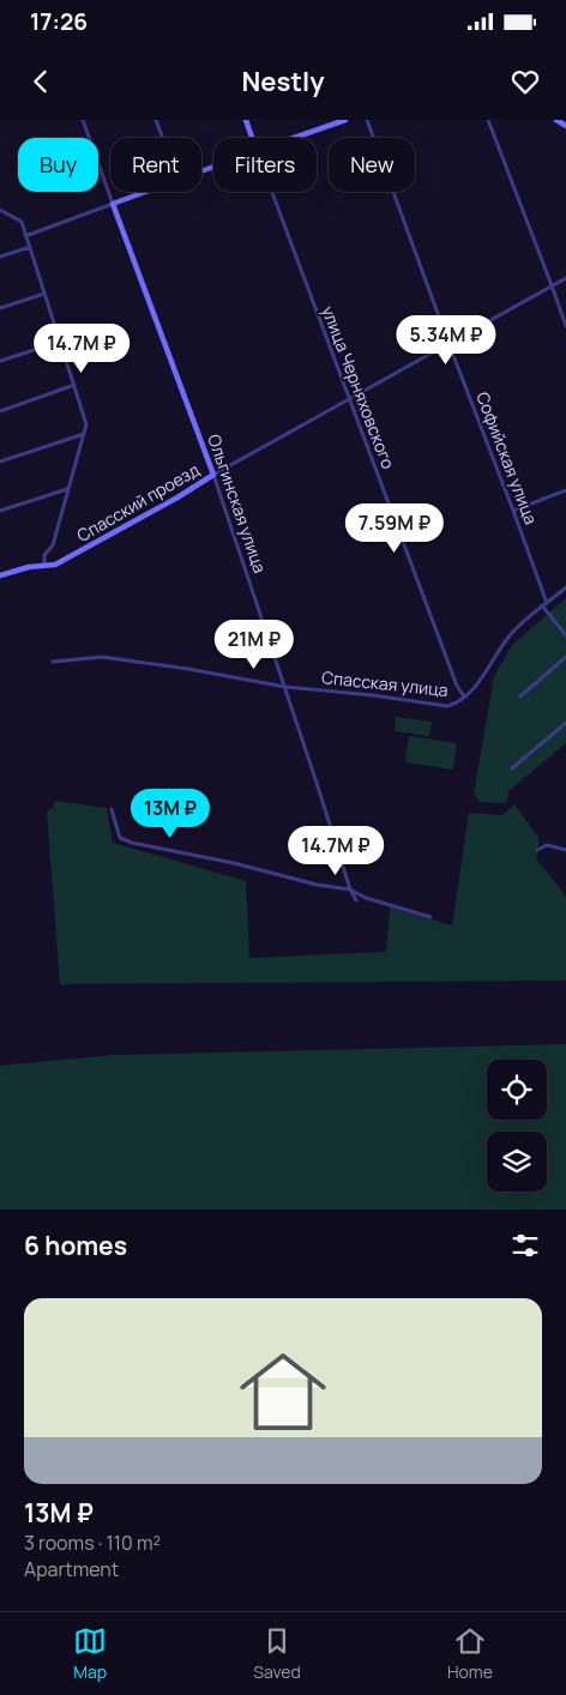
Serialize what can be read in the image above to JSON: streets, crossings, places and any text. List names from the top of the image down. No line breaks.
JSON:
{"streets":{"street":["улица Черняховского","Софийская улица","Спасский проезд","Ольгинская улица","Спасская улица"]},"crossings":[["улица Черняховского","Спасский проезд"],["улица Черняховского","Спасская улица"],["Софийская улица","Спасский проезд"],["Спасский проезд","Ольгинская улица"],["Ольгинская улица","Спасская улица"]],"page":{"status":"17:26","header":"Nestly","chip":["Buy","Rent","Filters","New"],"price":["5.34M ₽","14.7M ₽","7.59M ₽","21M ₽","13M ₽","14.7M ₽"],"heading":"6 homes","list":[{"name":"13M ₽","note":"3 rooms · 110 m² · Apartment"}],"tabs":["Map","Saved","Home"]}}
